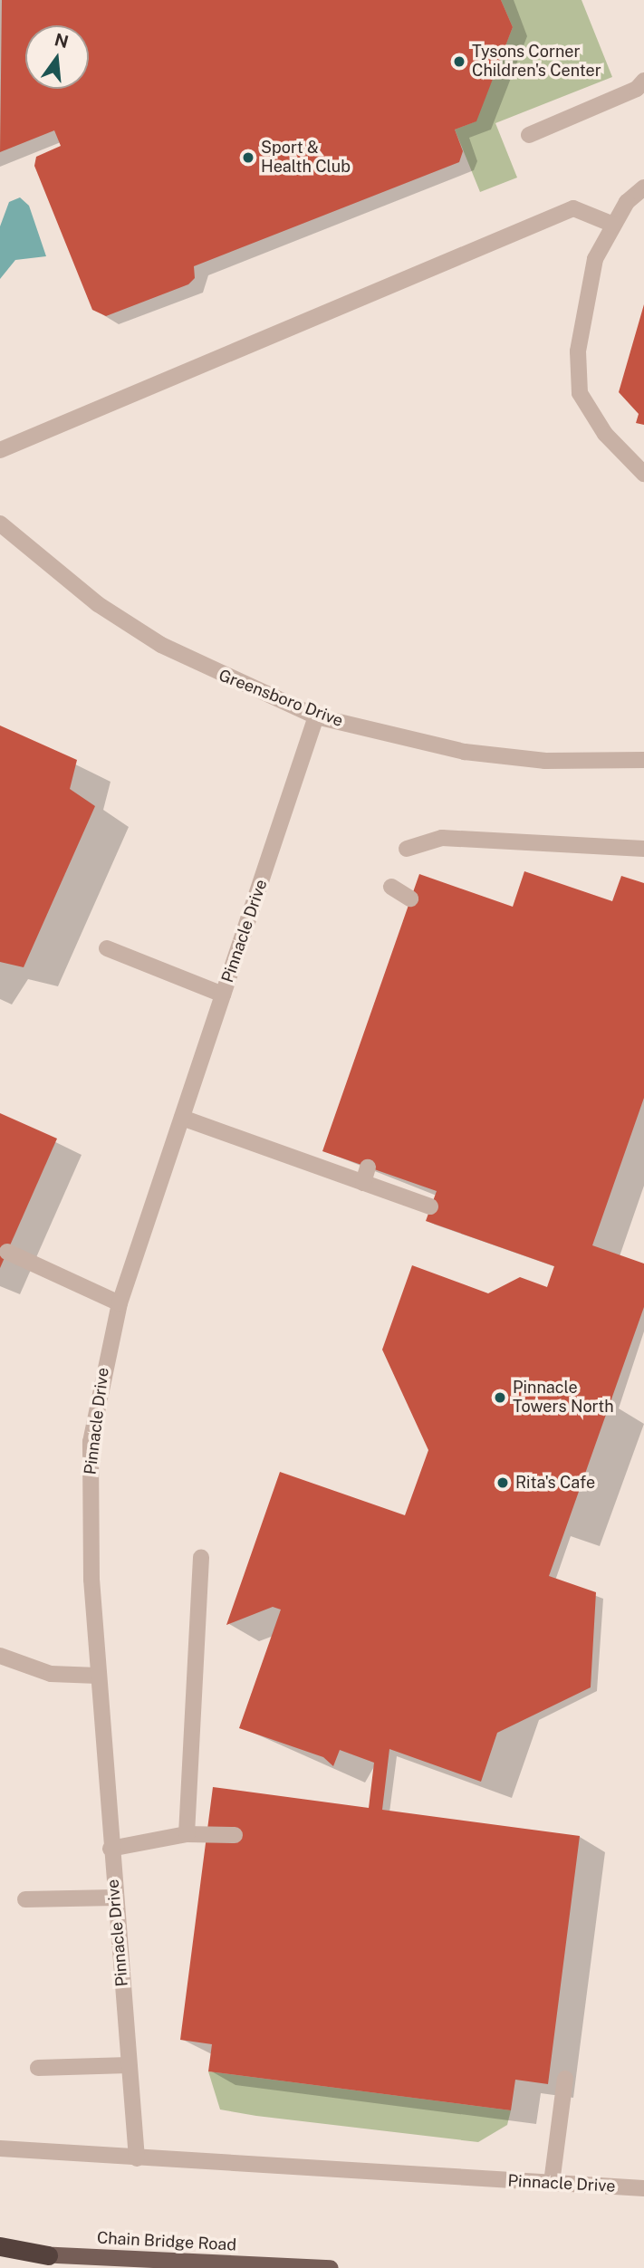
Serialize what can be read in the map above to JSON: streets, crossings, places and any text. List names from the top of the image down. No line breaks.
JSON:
{"streets":{"main road":["Chain Bridge Road"],"street":["Greensboro Drive","Pinnacle Drive"]},"crossings":[["Greensboro Drive","Pinnacle Drive"]],"places":["Tysons Corner Children's Center","Sport & Health Club","Pinnacle Towers North","Rita's Cafe"],"north":"top"}
